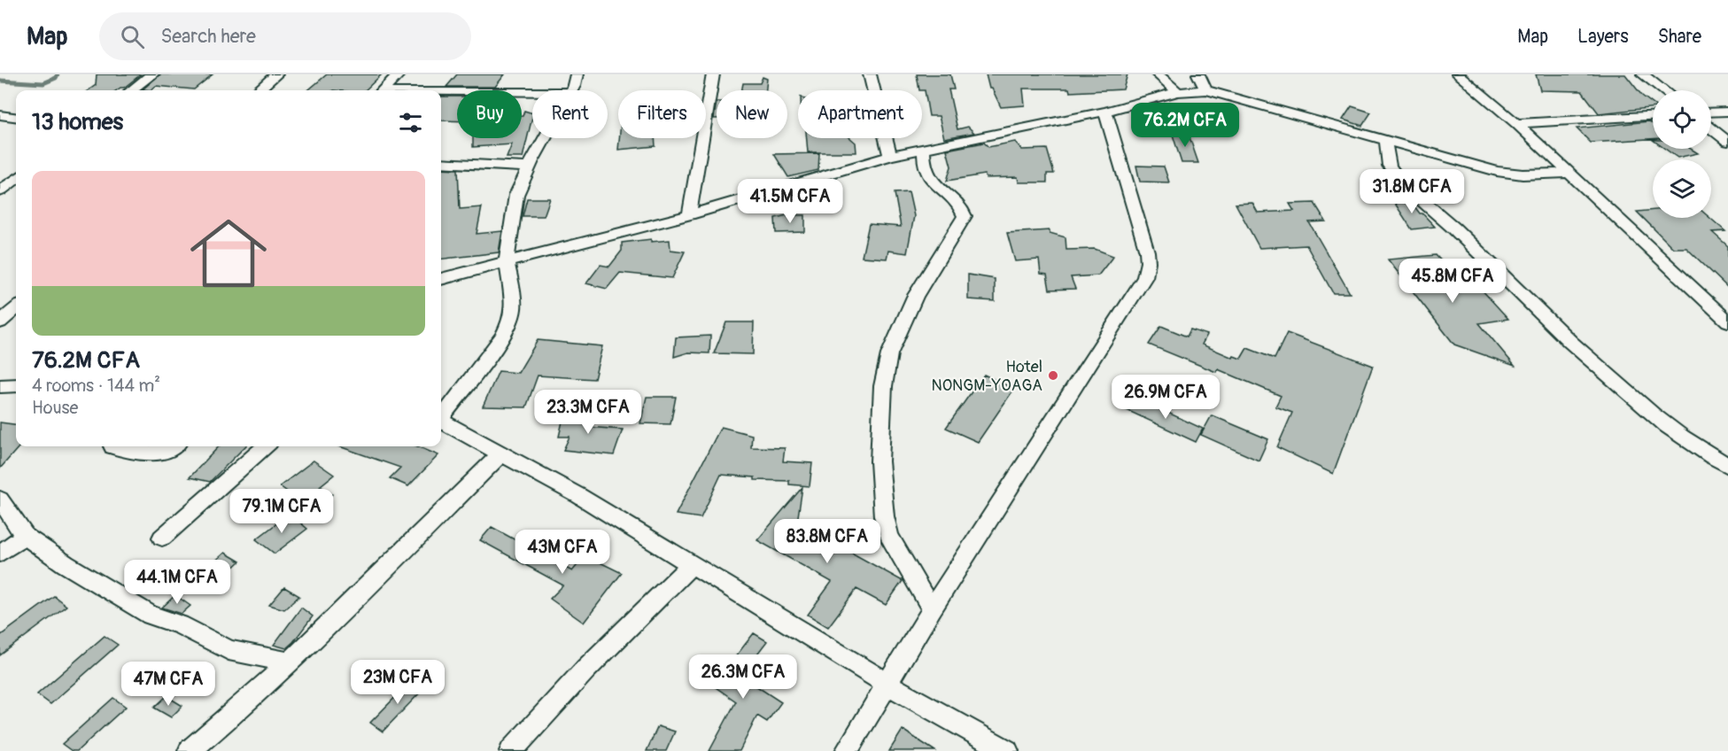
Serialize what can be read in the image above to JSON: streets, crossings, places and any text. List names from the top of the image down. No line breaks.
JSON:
{"places":["Hotel NONGM-YOAGA"],"page":{"header":"Map","search":"Search here","nav":["Map","Layers","Share"],"chip":["Buy","Rent","Filters","New","Apartment"],"heading":"13 homes","price":["76.2M CFA","31.8M CFA","41.5M CFA","45.8M CFA","26.9M CFA","23.3M CFA","79.1M CFA","83.8M CFA","43M CFA","44.1M CFA","26.3M CFA","23M CFA","47M CFA"],"list":[{"name":"76.2M CFA","note":"4 rooms · 144 m² · House"}]}}
